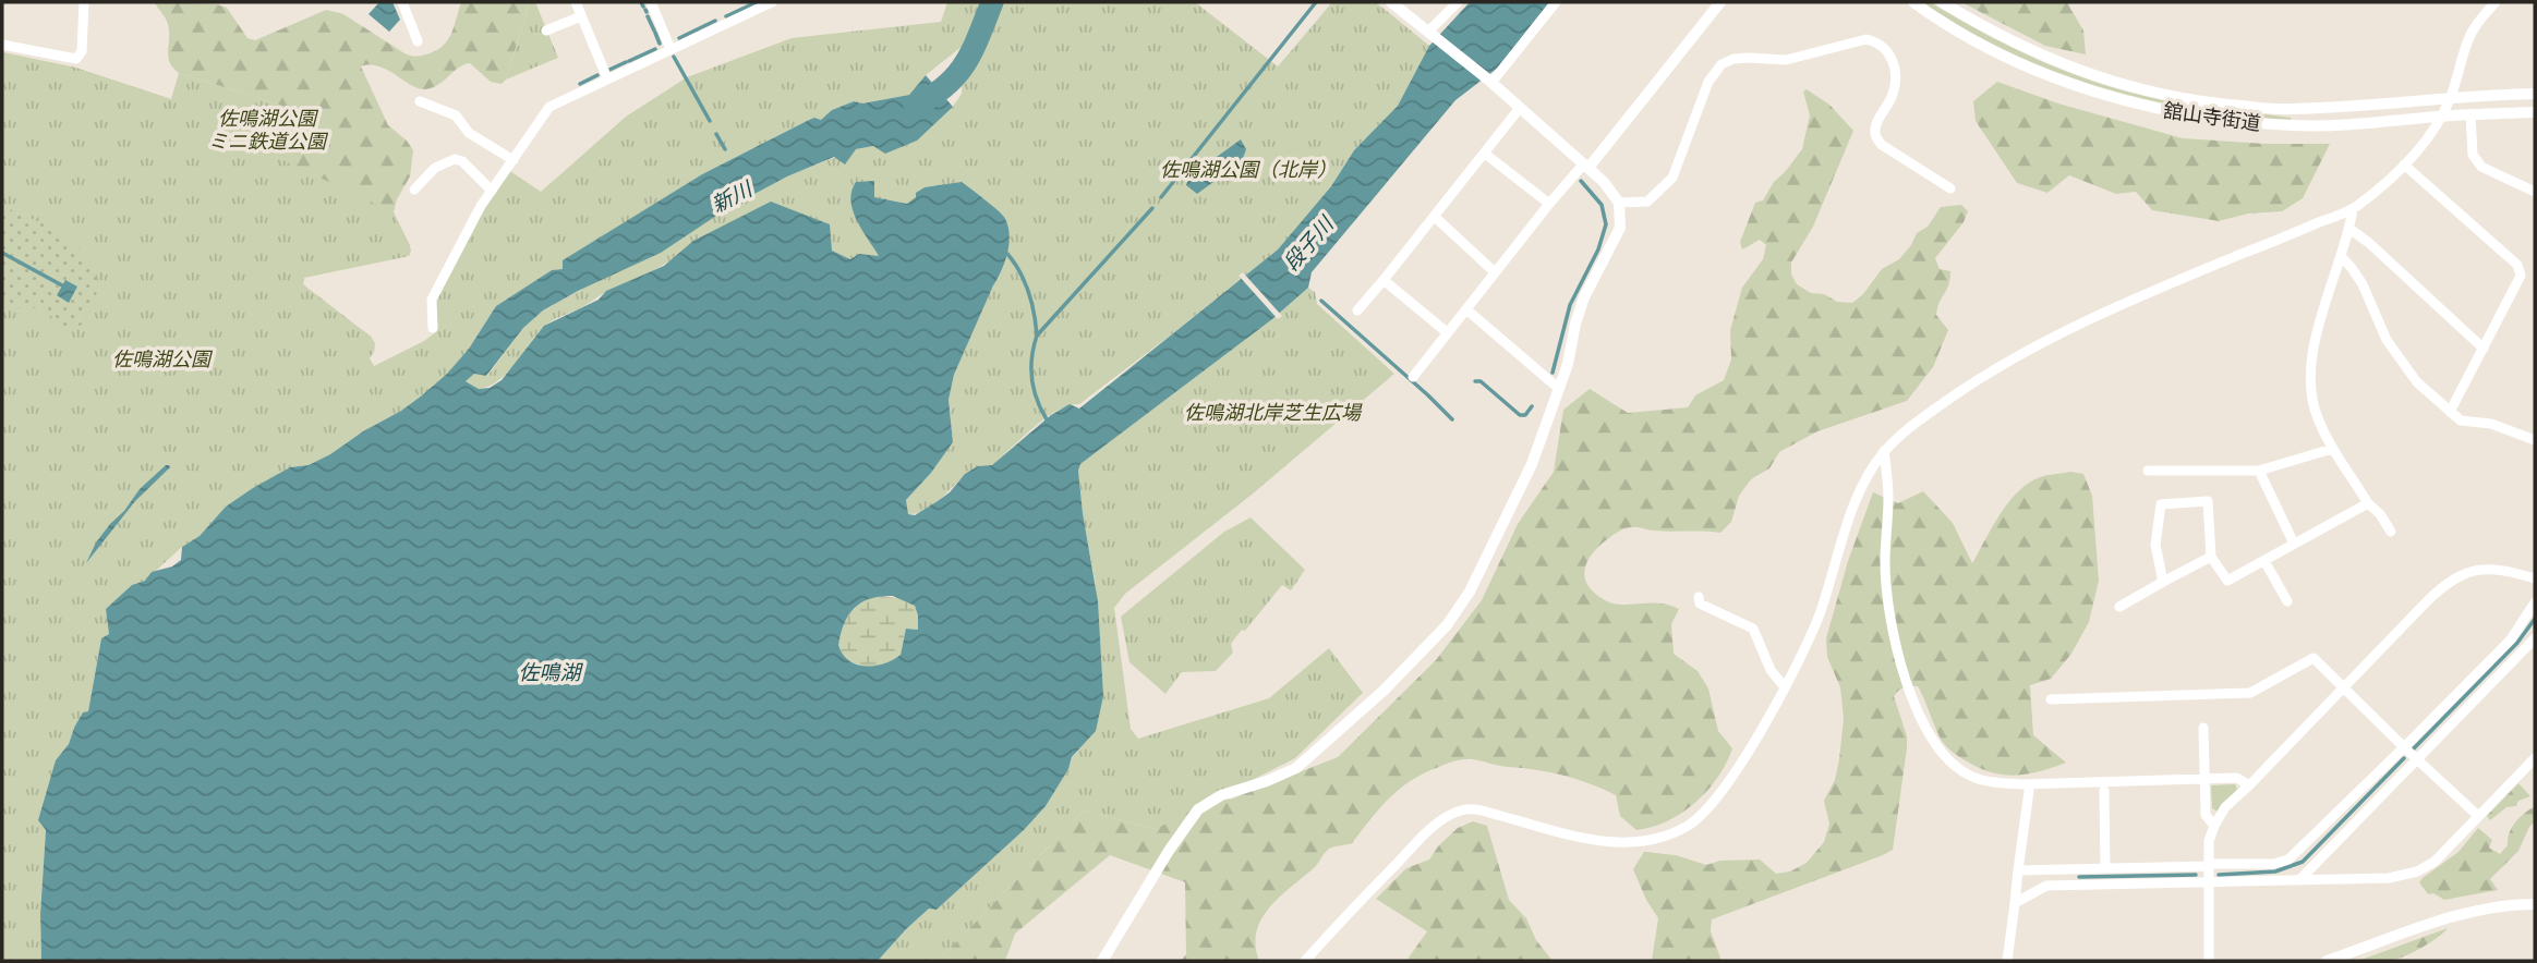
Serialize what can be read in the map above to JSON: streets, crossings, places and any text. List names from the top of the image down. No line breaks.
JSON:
{"streets":{"street":["舘山寺街道"]},"water":["新川","段子川","佐鳴湖"],"parks":["佐鳴湖公園 ミニ鉄道公園","佐鳴湖公園（北岸）","佐鳴湖公園","佐鳴湖北岸芝生広場"]}
